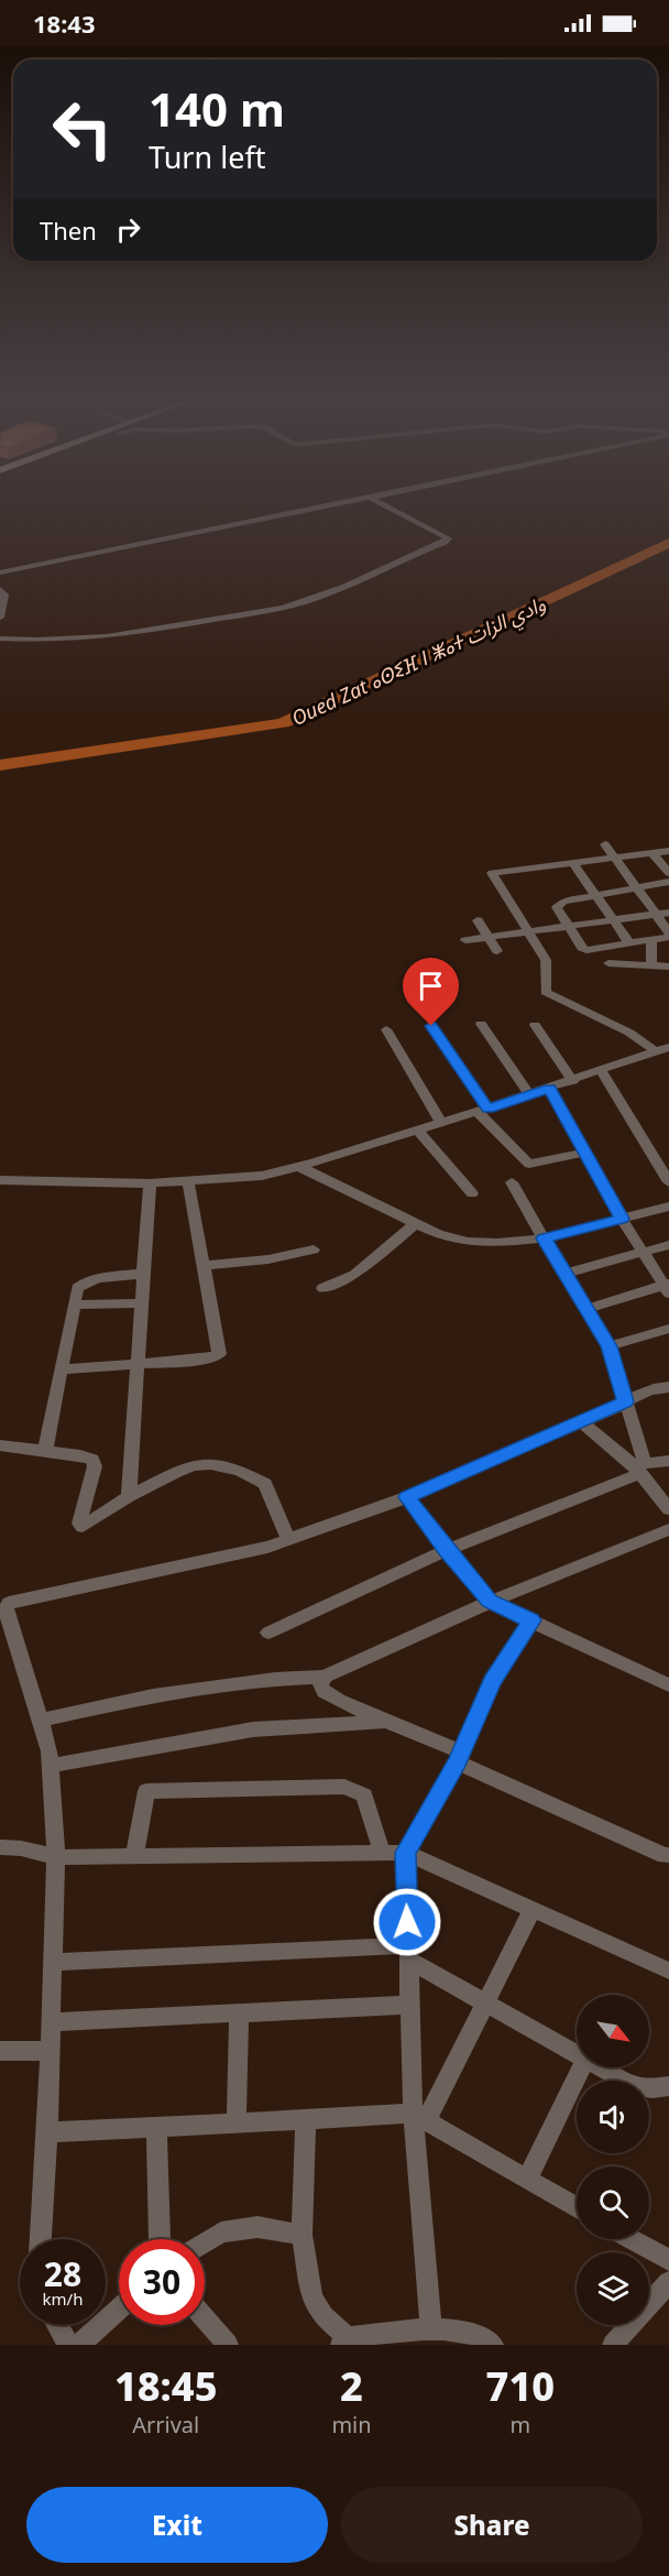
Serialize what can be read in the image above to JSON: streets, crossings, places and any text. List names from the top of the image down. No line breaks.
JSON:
{"water":["Oued Zat ⴰⵙⵉⴼ ⵏ ⵥⴰⵜ وادي الزات"],"north":"bottom right","page":{"status":"18:43","turn":["140 m","Turn left"],"then":"Then","speed":"28 km/h","limit":"30","eta":["18:45","Arrival","2","min","710","m"],"buttons":["Exit","Share"]}}
